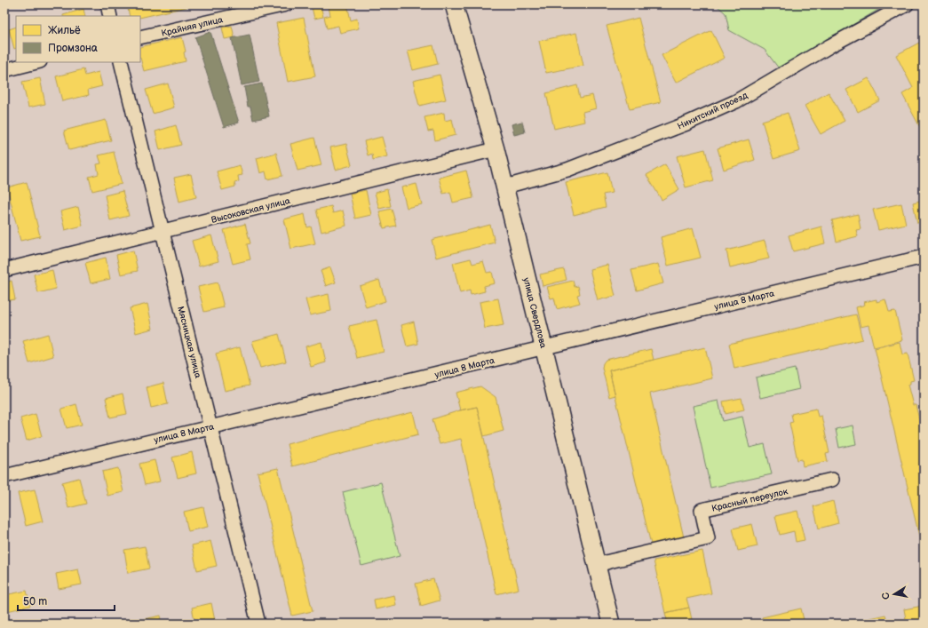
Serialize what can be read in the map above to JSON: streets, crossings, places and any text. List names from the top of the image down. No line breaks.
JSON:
{"streets":{"street":["Крайняя улица","Никитский проезд","Высоковская улица","улица 8 Марта","улица Свердлова","Мясницкая улица","Красный переулок"]},"crossings":[["Никитский проезд","улица Свердлова"],["Высоковская улица","улица Свердлова"],["Высоковская улица","Мясницкая улица"],["улица 8 Марта","улица Свердлова"],["улица 8 Марта","Мясницкая улица"],["улица Свердлова","Красный переулок"]],"legend":["Жильё","Промзона"],"scale_bar":"50 m","north":"left"}
